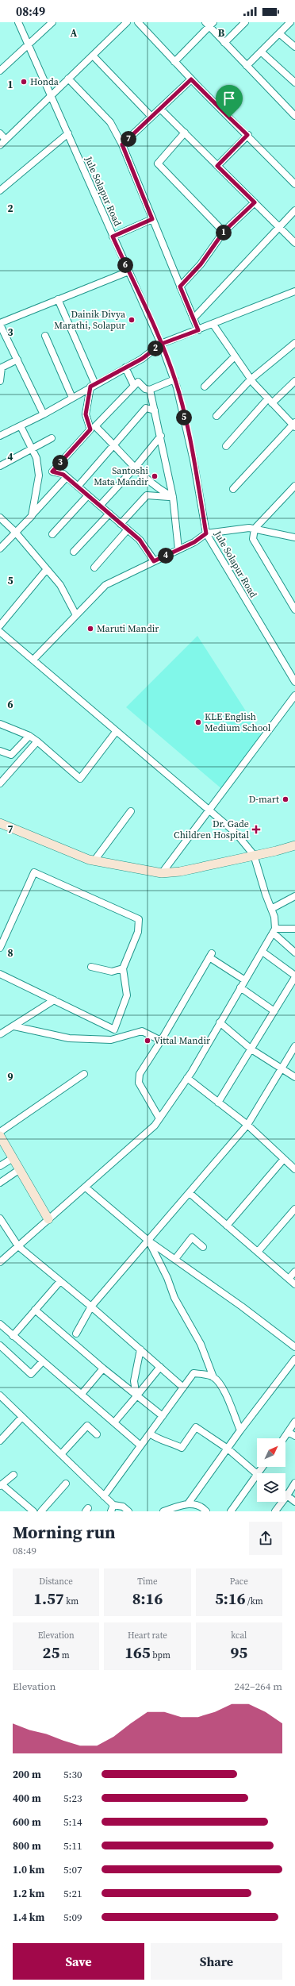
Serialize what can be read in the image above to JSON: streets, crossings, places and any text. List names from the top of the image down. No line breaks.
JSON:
{"streets":{"street":["Jule Solapur Road"]},"places":{"other":["Honda","Dainik Divya Marathi, Solapur","Santoshi Mata Mandir","Maruti Mandir","KLE English Medium School","D-mart","Vittal Mandir"],"health":["Dr. Gade Children Hospital"]},"north":"top right","page":{"status":"08:49","pins":["7","1","6","2","5","3","4"],"heading":["Morning run","08:49"],"stats":[["Distance","1.57 km"],["Time","8:16"],["Pace","5:16 /km"],["Elevation","25 m"],["Heart rate","165 bpm"],["kcal","95"]],"chart":["Elevation","242–264 m"],"list":[{"name":"200 m","note":"5:30"},{"name":"400 m","note":"5:23"},{"name":"600 m","note":"5:14"},{"name":"800 m","note":"5:11"},{"name":"1.0 km","note":"5:07"},{"name":"1.2 km","note":"5:21"},{"name":"1.4 km","note":"5:09"}],"buttons":["Save","Share"]},"grid":{"columns":["A","B"],"rows":["1","2","3","4","5","6","7","8","9"]}}
